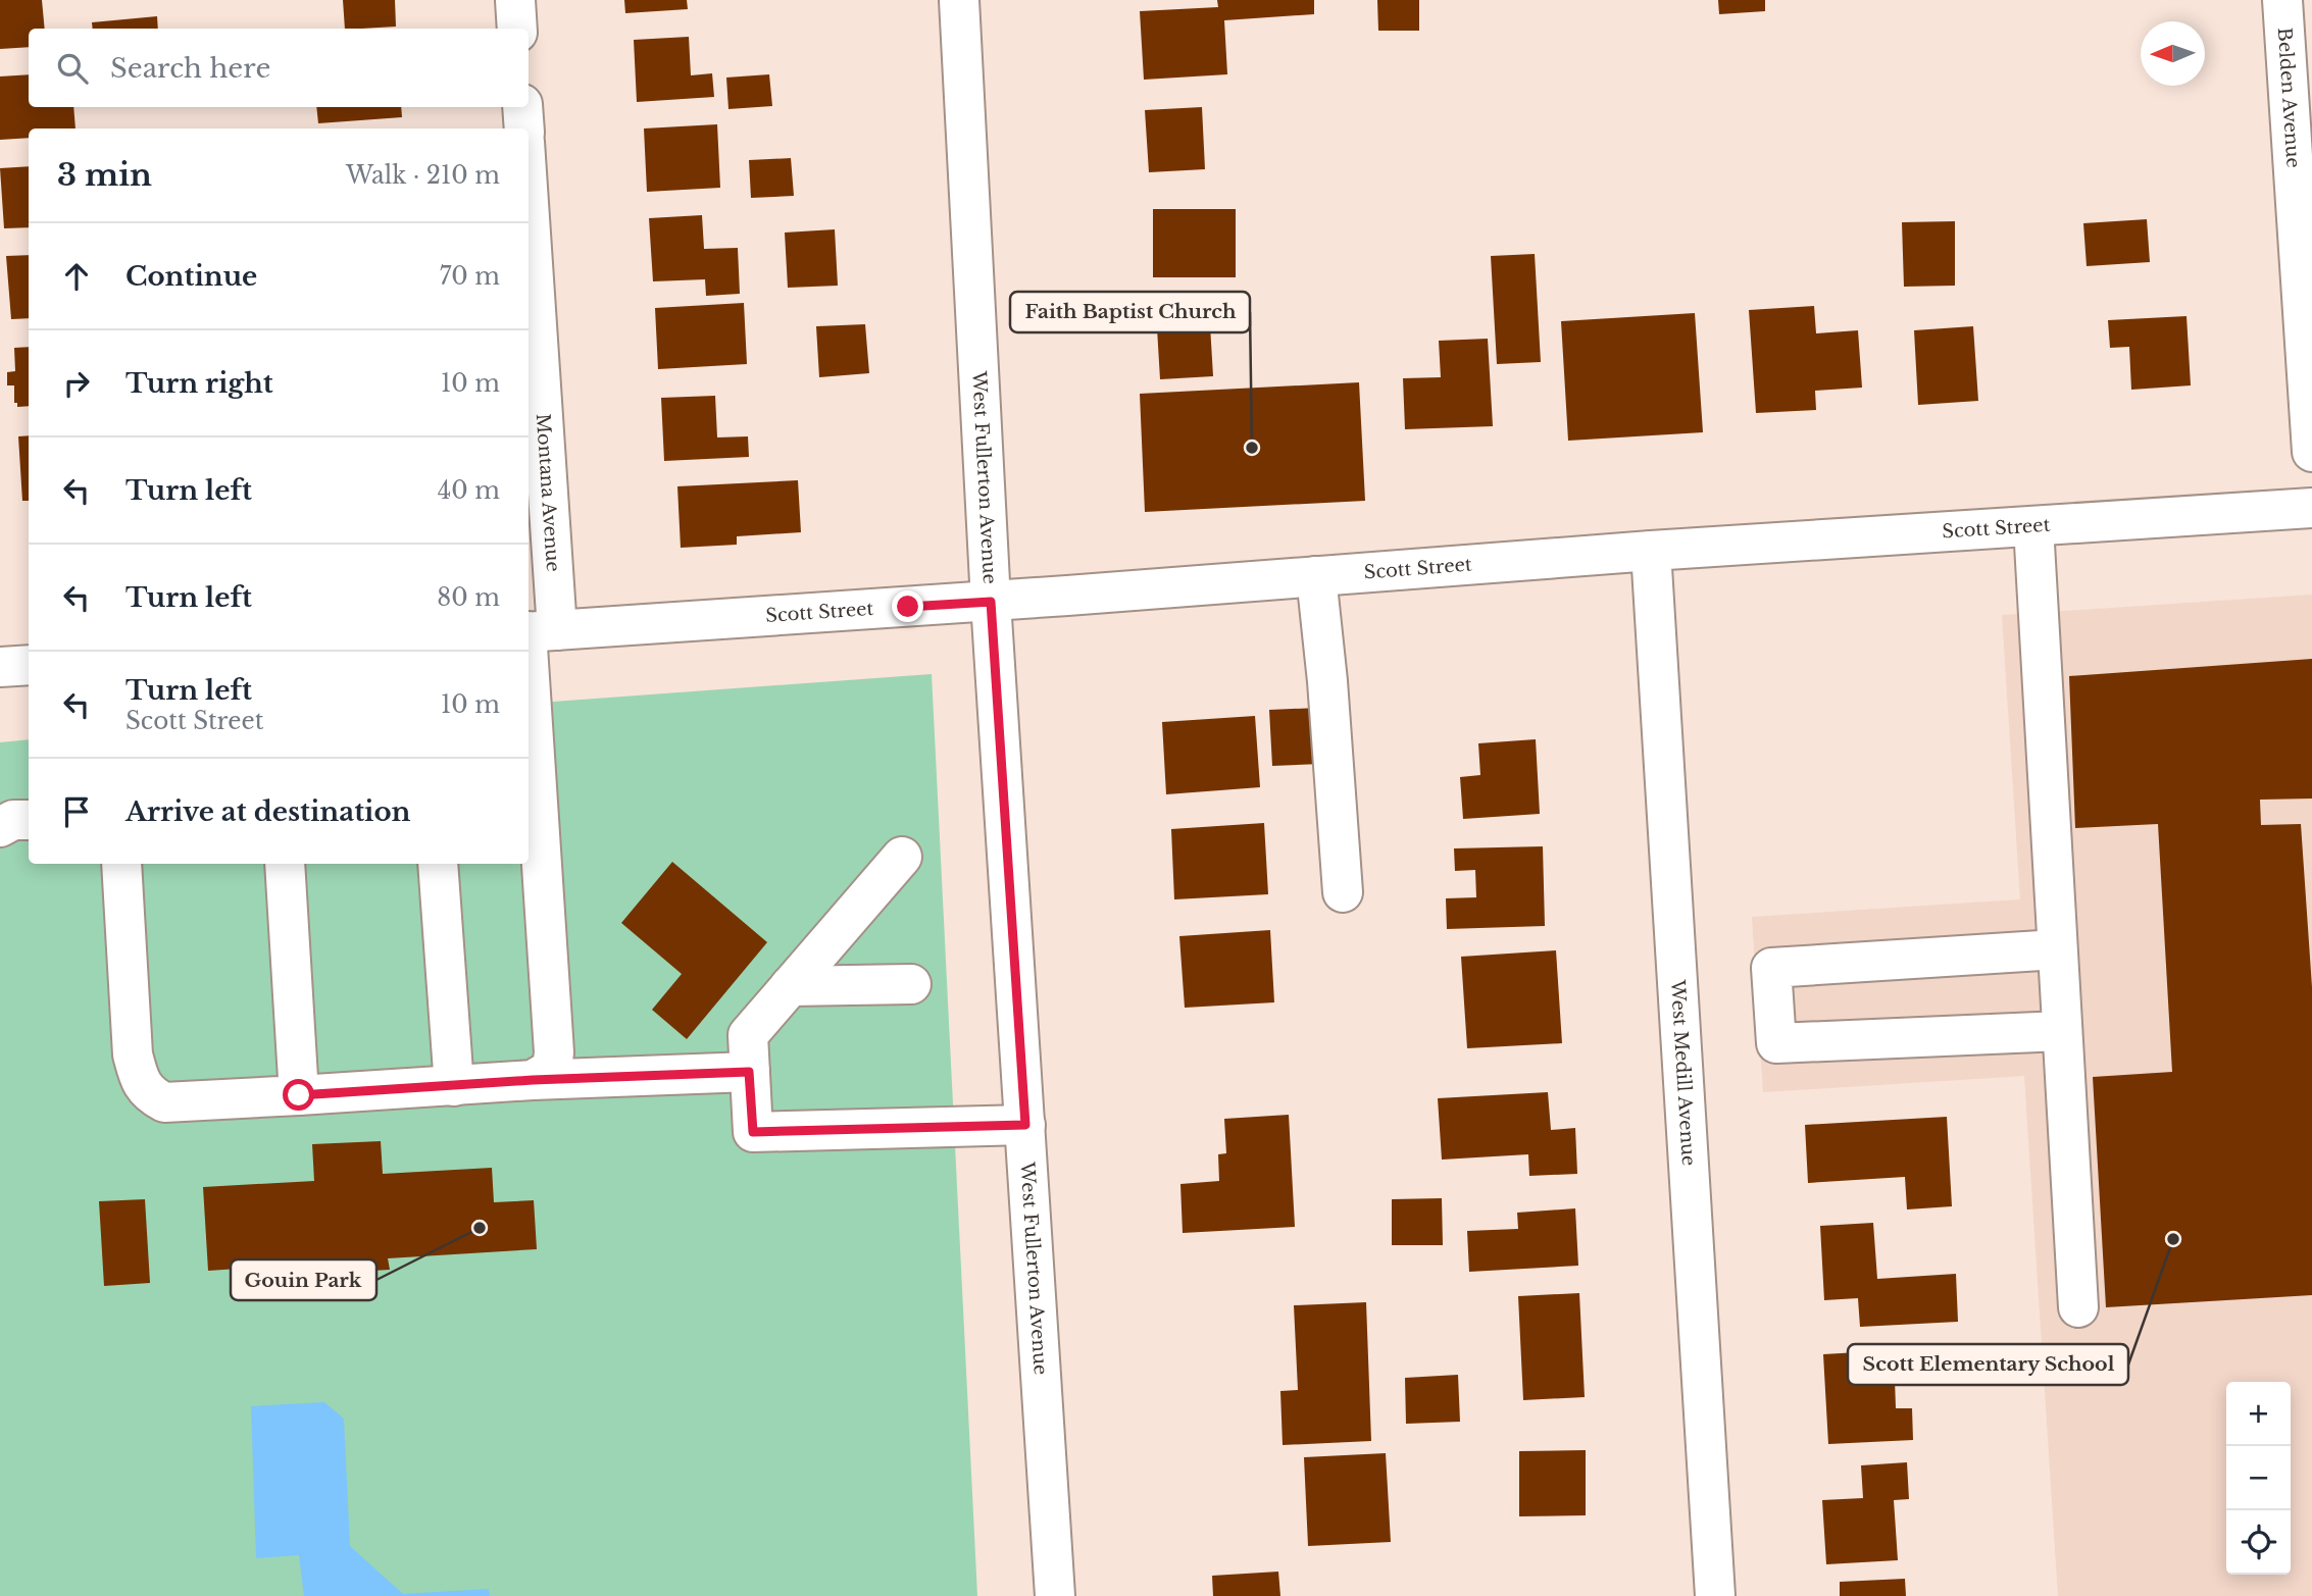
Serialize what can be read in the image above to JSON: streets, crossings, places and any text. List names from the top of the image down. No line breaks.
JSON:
{"streets":{"street":["Belden Avenue","West Fullerton Avenue","Montana Avenue","Scott Street","West Medill Avenue"]},"crossings":[["West Fullerton Avenue","Scott Street"],["Montana Avenue","Scott Street"],["Scott Street","West Medill Avenue"]],"places":["Faith Baptist Church","Gouin Park","Scott Elementary School"],"north":"left","page":{"search":"Search here","heading":["3 min","Walk · 210 m"],"list":[["Continue","70 m"],["Turn right","10 m"],["Turn left","40 m"],["Turn left","80 m"],["Turn left","Scott Street","10 m"],"Arrive at destination"],"map_buttons":["+","−"]}}
